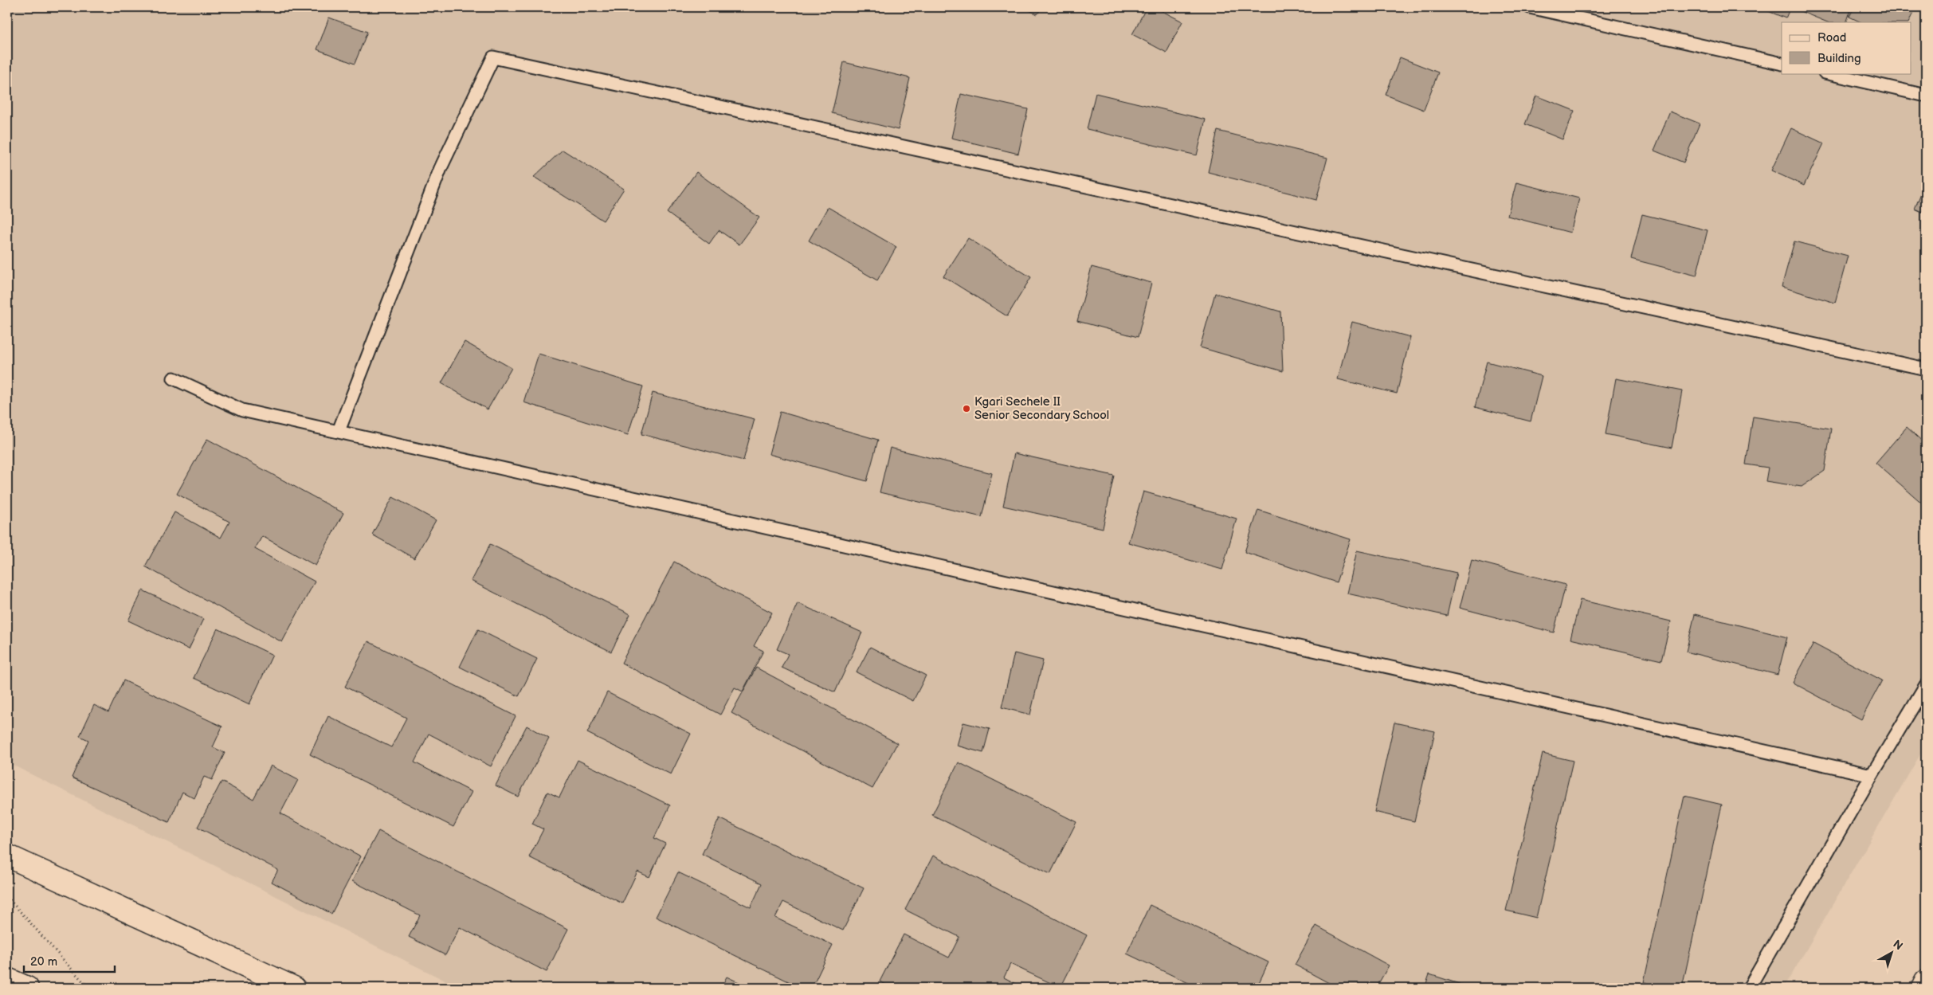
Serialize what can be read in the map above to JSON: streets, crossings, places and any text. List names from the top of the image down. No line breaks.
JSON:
{"places":["Kgari Sechele II Senior Secondary School"],"legend":["Road","Building"],"scale_bar":"20 m","north":"top right"}
